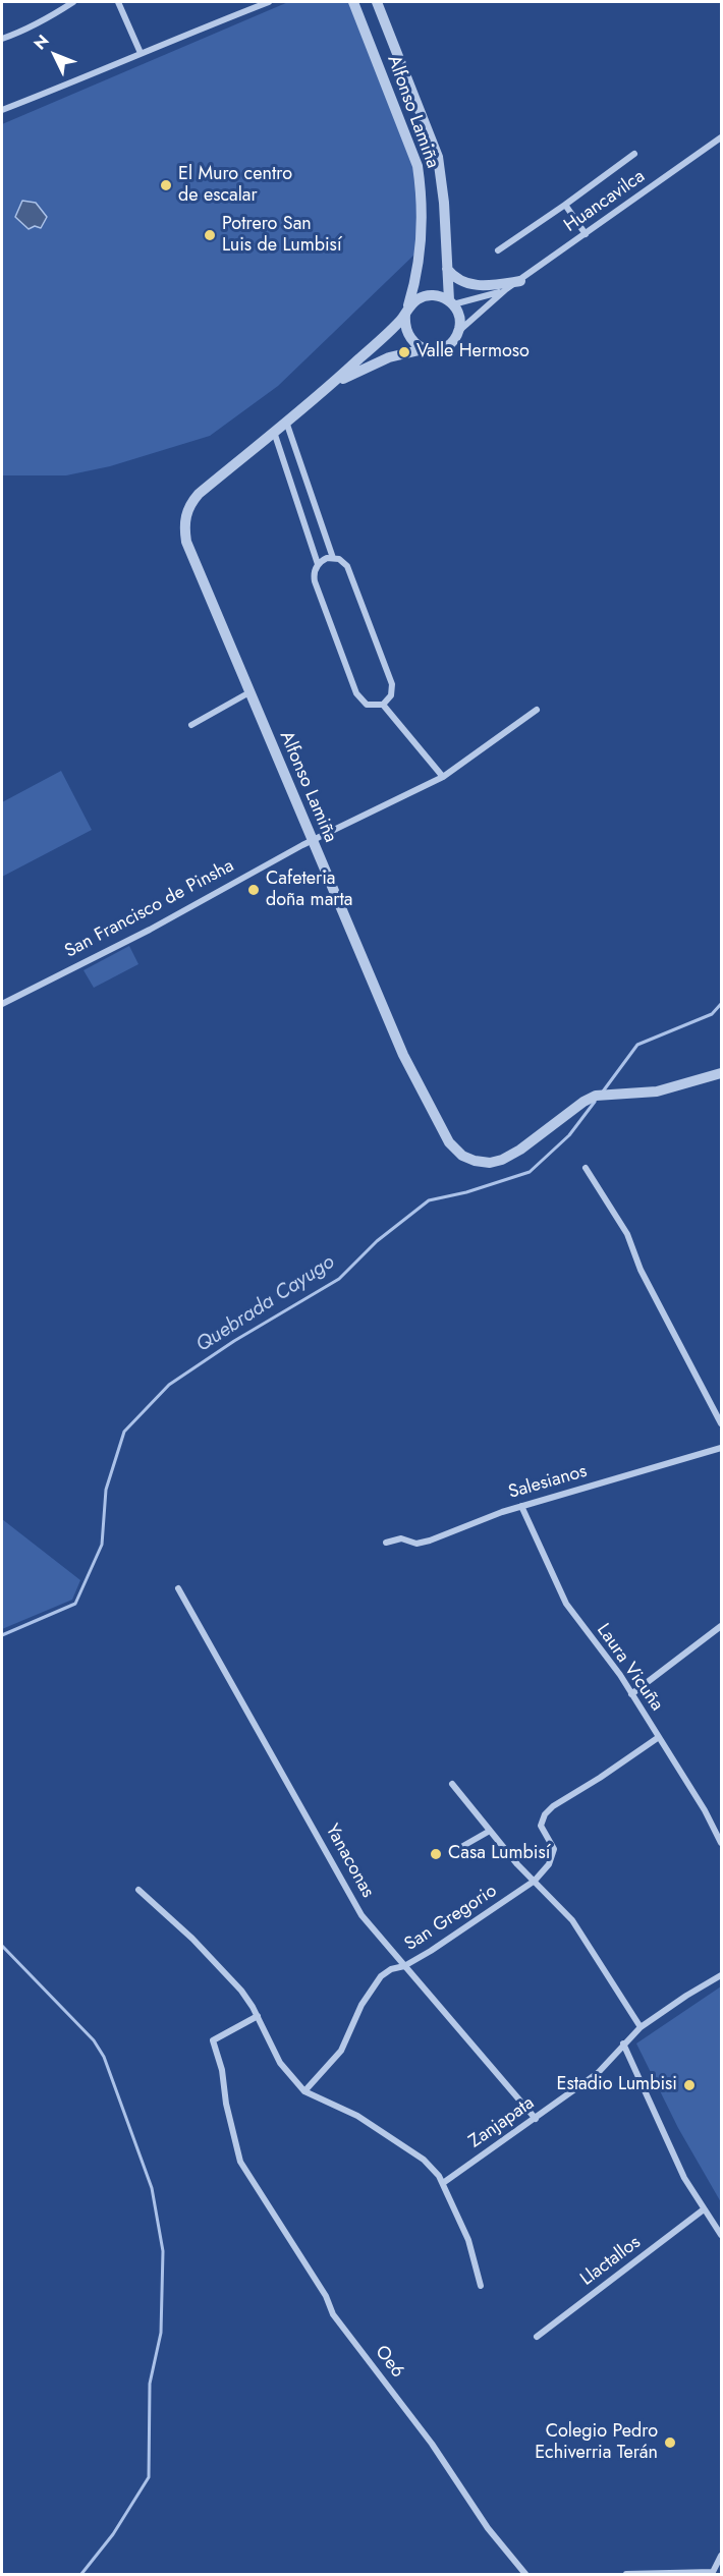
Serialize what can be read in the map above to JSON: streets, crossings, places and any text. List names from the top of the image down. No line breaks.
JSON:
{"streets":{"street":["Alfonso Lamiña","Huancavilca","San Francisco de Pinsha","Salesianos","Laura Vicuña","Yanaconas","San Gregorio","Zanjapata","Llactallos","Oe6"]},"crossings":[["Alfonso Lamiña","Huancavilca"],["Alfonso Lamiña","San Francisco de Pinsha"],["Salesianos","Laura Vicuña"],["Laura Vicuña","San Gregorio"],["Yanaconas","San Gregorio"],["Yanaconas","Zanjapata"]],"water":["Quebrada Cayugo"],"places":["El Muro centro de escalar","Potrero San Luis de Lumbisí","Valle Hermoso","Cafeteria doña marta","Casa Lumbisí","Estadio Lumbisi","Colegio Pedro Echiverria Terán"],"north":"top left"}
